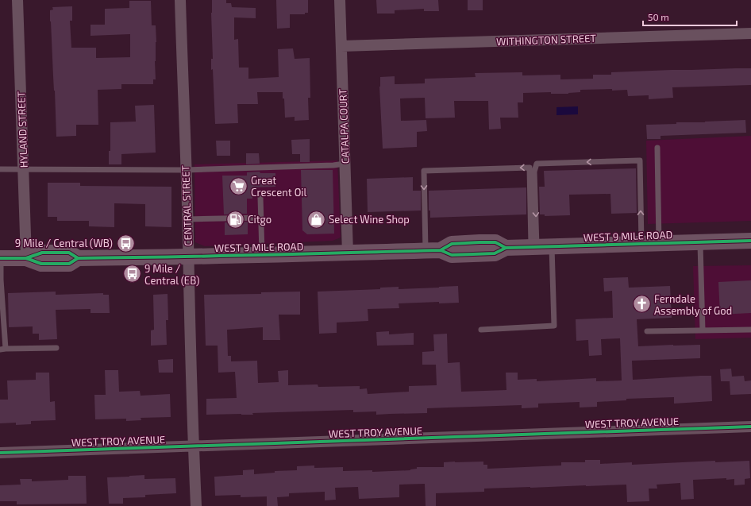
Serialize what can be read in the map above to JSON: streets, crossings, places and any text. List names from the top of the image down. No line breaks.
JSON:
{"streets":{"main road":["WEST 9 MILE ROAD"],"street":["WITHINGTON STREET","CATALPA COURT","HYLAND STREET","CENTRAL STREET","WEST TROY AVENUE"]},"crossings":[["WITHINGTON STREET","CATALPA COURT"],["CATALPA COURT","WEST 9 MILE ROAD"],["HYLAND STREET","WEST 9 MILE ROAD"],["CENTRAL STREET","WEST 9 MILE ROAD"],["CENTRAL STREET","WEST TROY AVENUE"]],"places":{"supermarket":["Great Crescent Oil"],"fuel station":["Citgo"],"shop":["Select Wine Shop"],"bus stop":["9 Mile / Central (WB)","9 Mile / Central (EB)"],"church":["Ferndale Assembly of God"]},"scale_bar":"50 m"}
